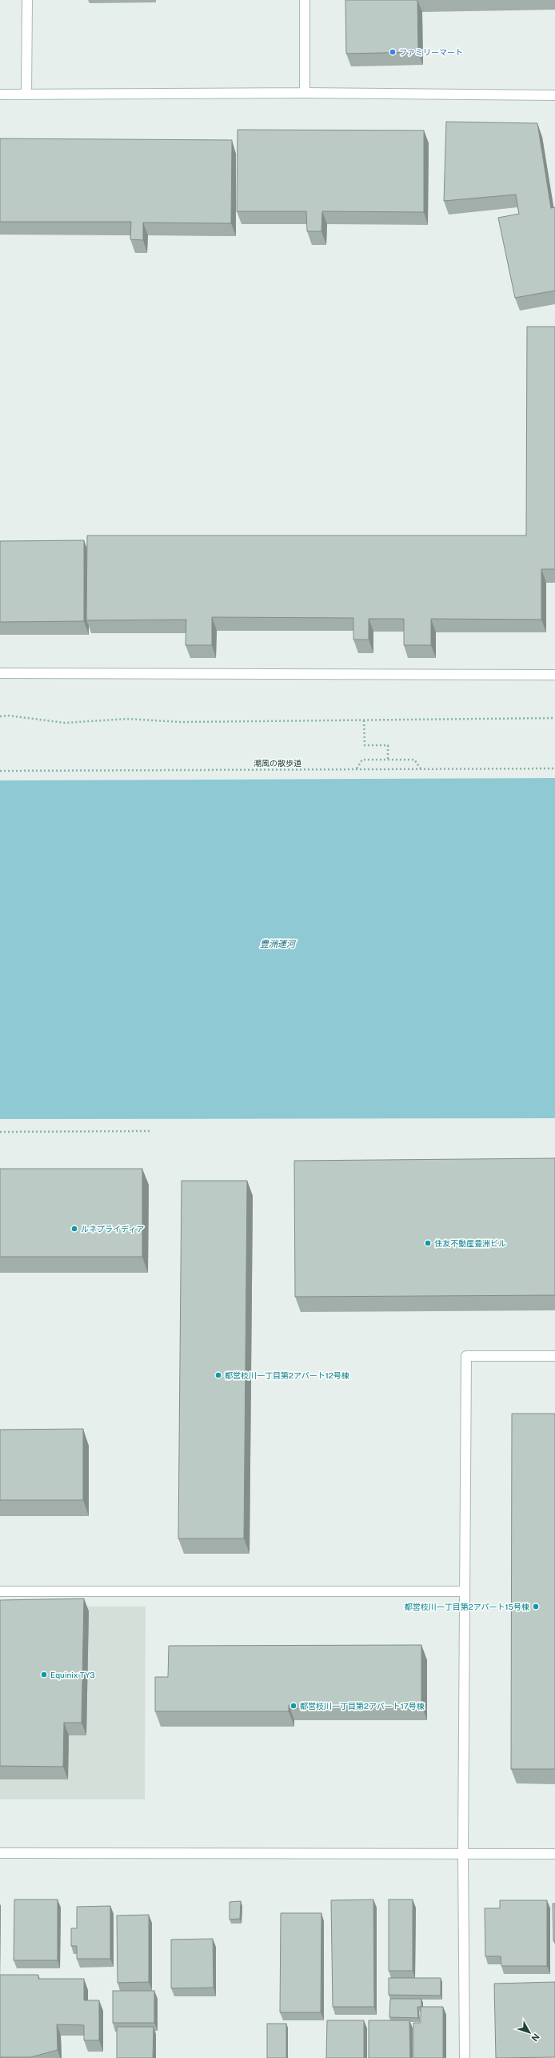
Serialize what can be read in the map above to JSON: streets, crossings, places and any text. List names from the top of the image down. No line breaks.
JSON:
{"streets":{"path":["潮風の散歩道"]},"water":["豊洲運河"],"places":["ファミリーマート","ルネプライディア","住友不動産豊洲ビル","都営枝川一丁目第2アパート12号棟","都営枝川一丁目第2アパート15号棟","Equinix TY3","都営枝川一丁目第2アパート17号棟"],"north":"bottom right"}
